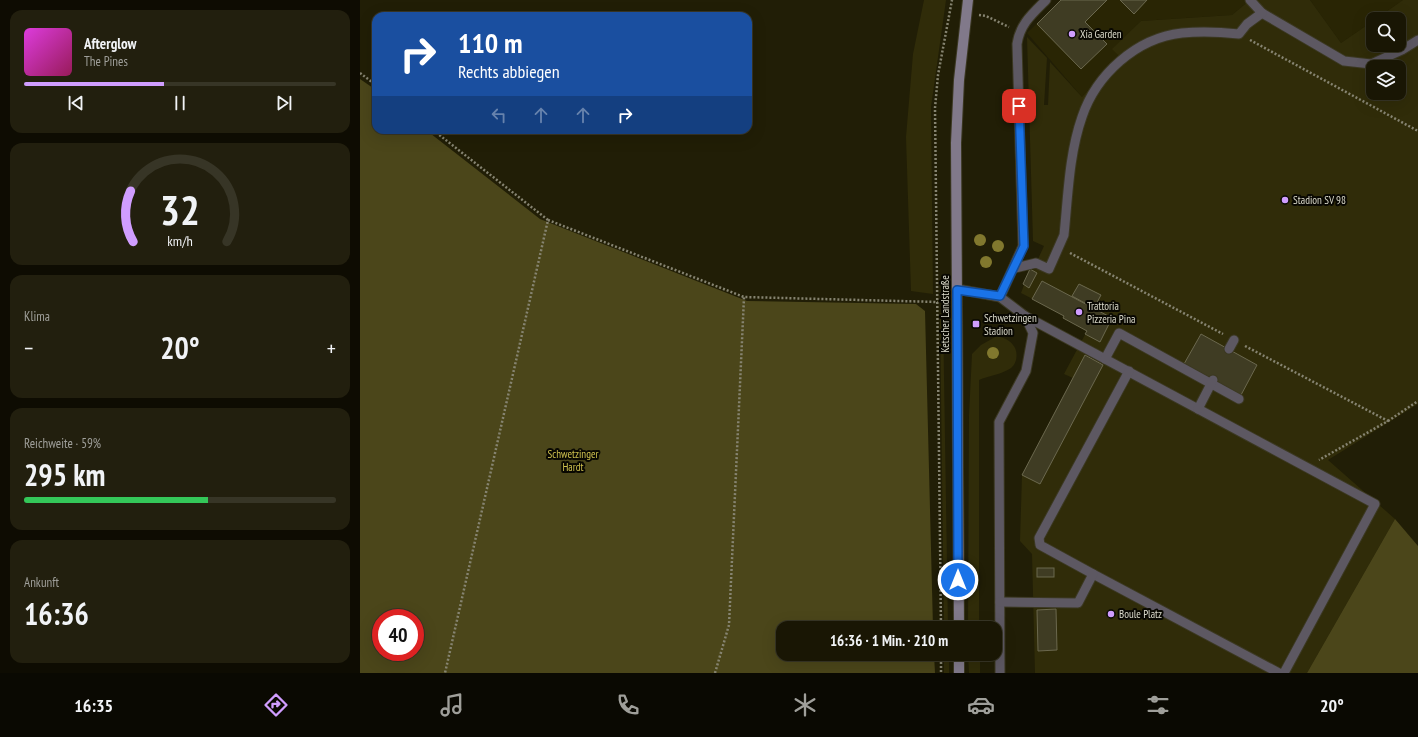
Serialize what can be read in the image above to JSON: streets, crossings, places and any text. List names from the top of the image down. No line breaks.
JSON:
{"streets":{"street":["Ketscher Landstraße"]},"parks":["Schwetzinger Hardt"],"places":{"other":["Xia Garden","Stadion SV 98","Trattoria Pizzeria Pina","Boule Platz"],"transit":["Schwetzingen Stadion"]},"page":{"turn":["110 m","Rechts abbiegen"],"song":["Afterglow","The Pines"],"tile":["Klima",["Reichweite · 59%","295 km"],["Ankunft","16:36"]],"heat":["−","20°","+"],"limit":"40","trip":"16:36 · 1 Min. · 210 m","tabs":["16:35","20°"],"gauge":["32","km/h"]}}
